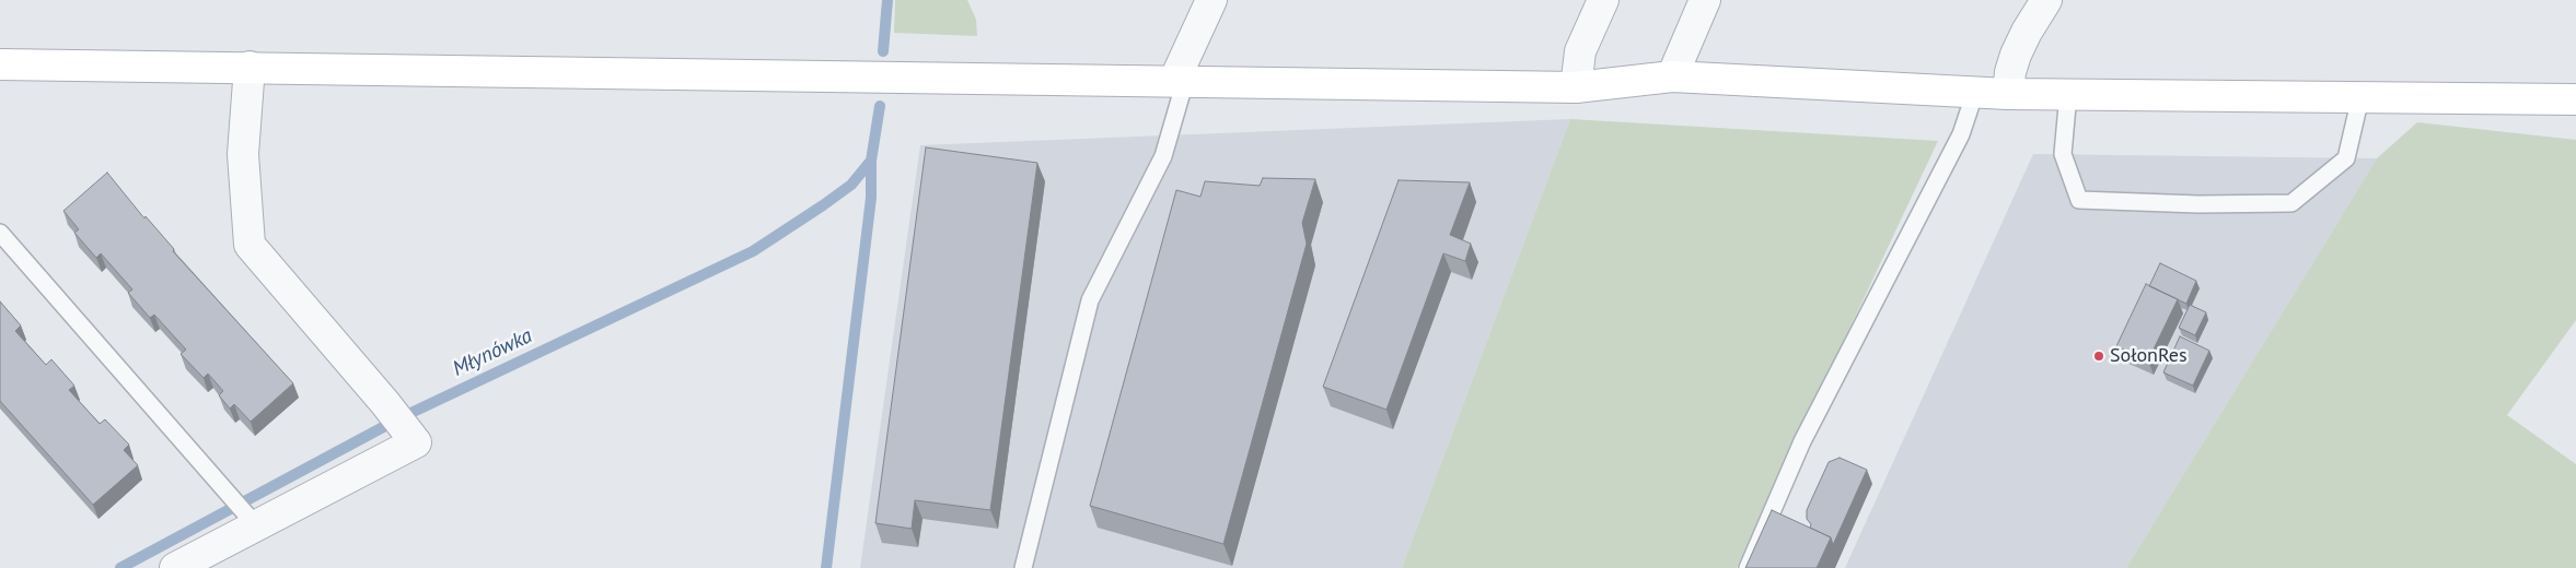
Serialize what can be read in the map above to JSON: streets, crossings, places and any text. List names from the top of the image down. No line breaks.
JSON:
{"water":["Młynówka"],"places":["SołonRes"]}
